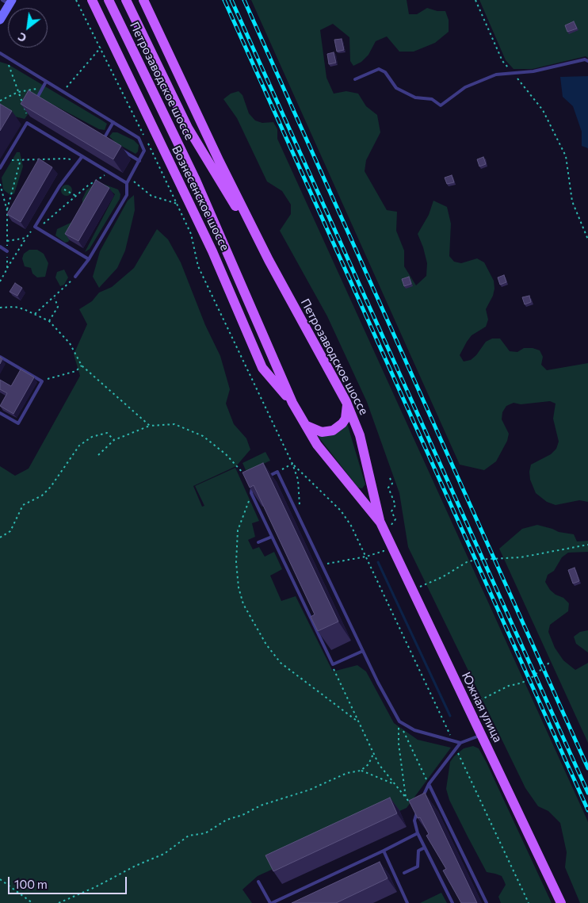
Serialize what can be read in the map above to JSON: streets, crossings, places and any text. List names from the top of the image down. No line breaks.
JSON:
{"streets":{"main road":["Петрозаводское шоссе","Вознесенское шоссе","Южная улица"]},"crossings":[["Петрозаводское шоссе","Вознесенское шоссе"],["Петрозаводское шоссе","Южная улица"]],"scale_bar":"100 m","north":"bottom left"}
